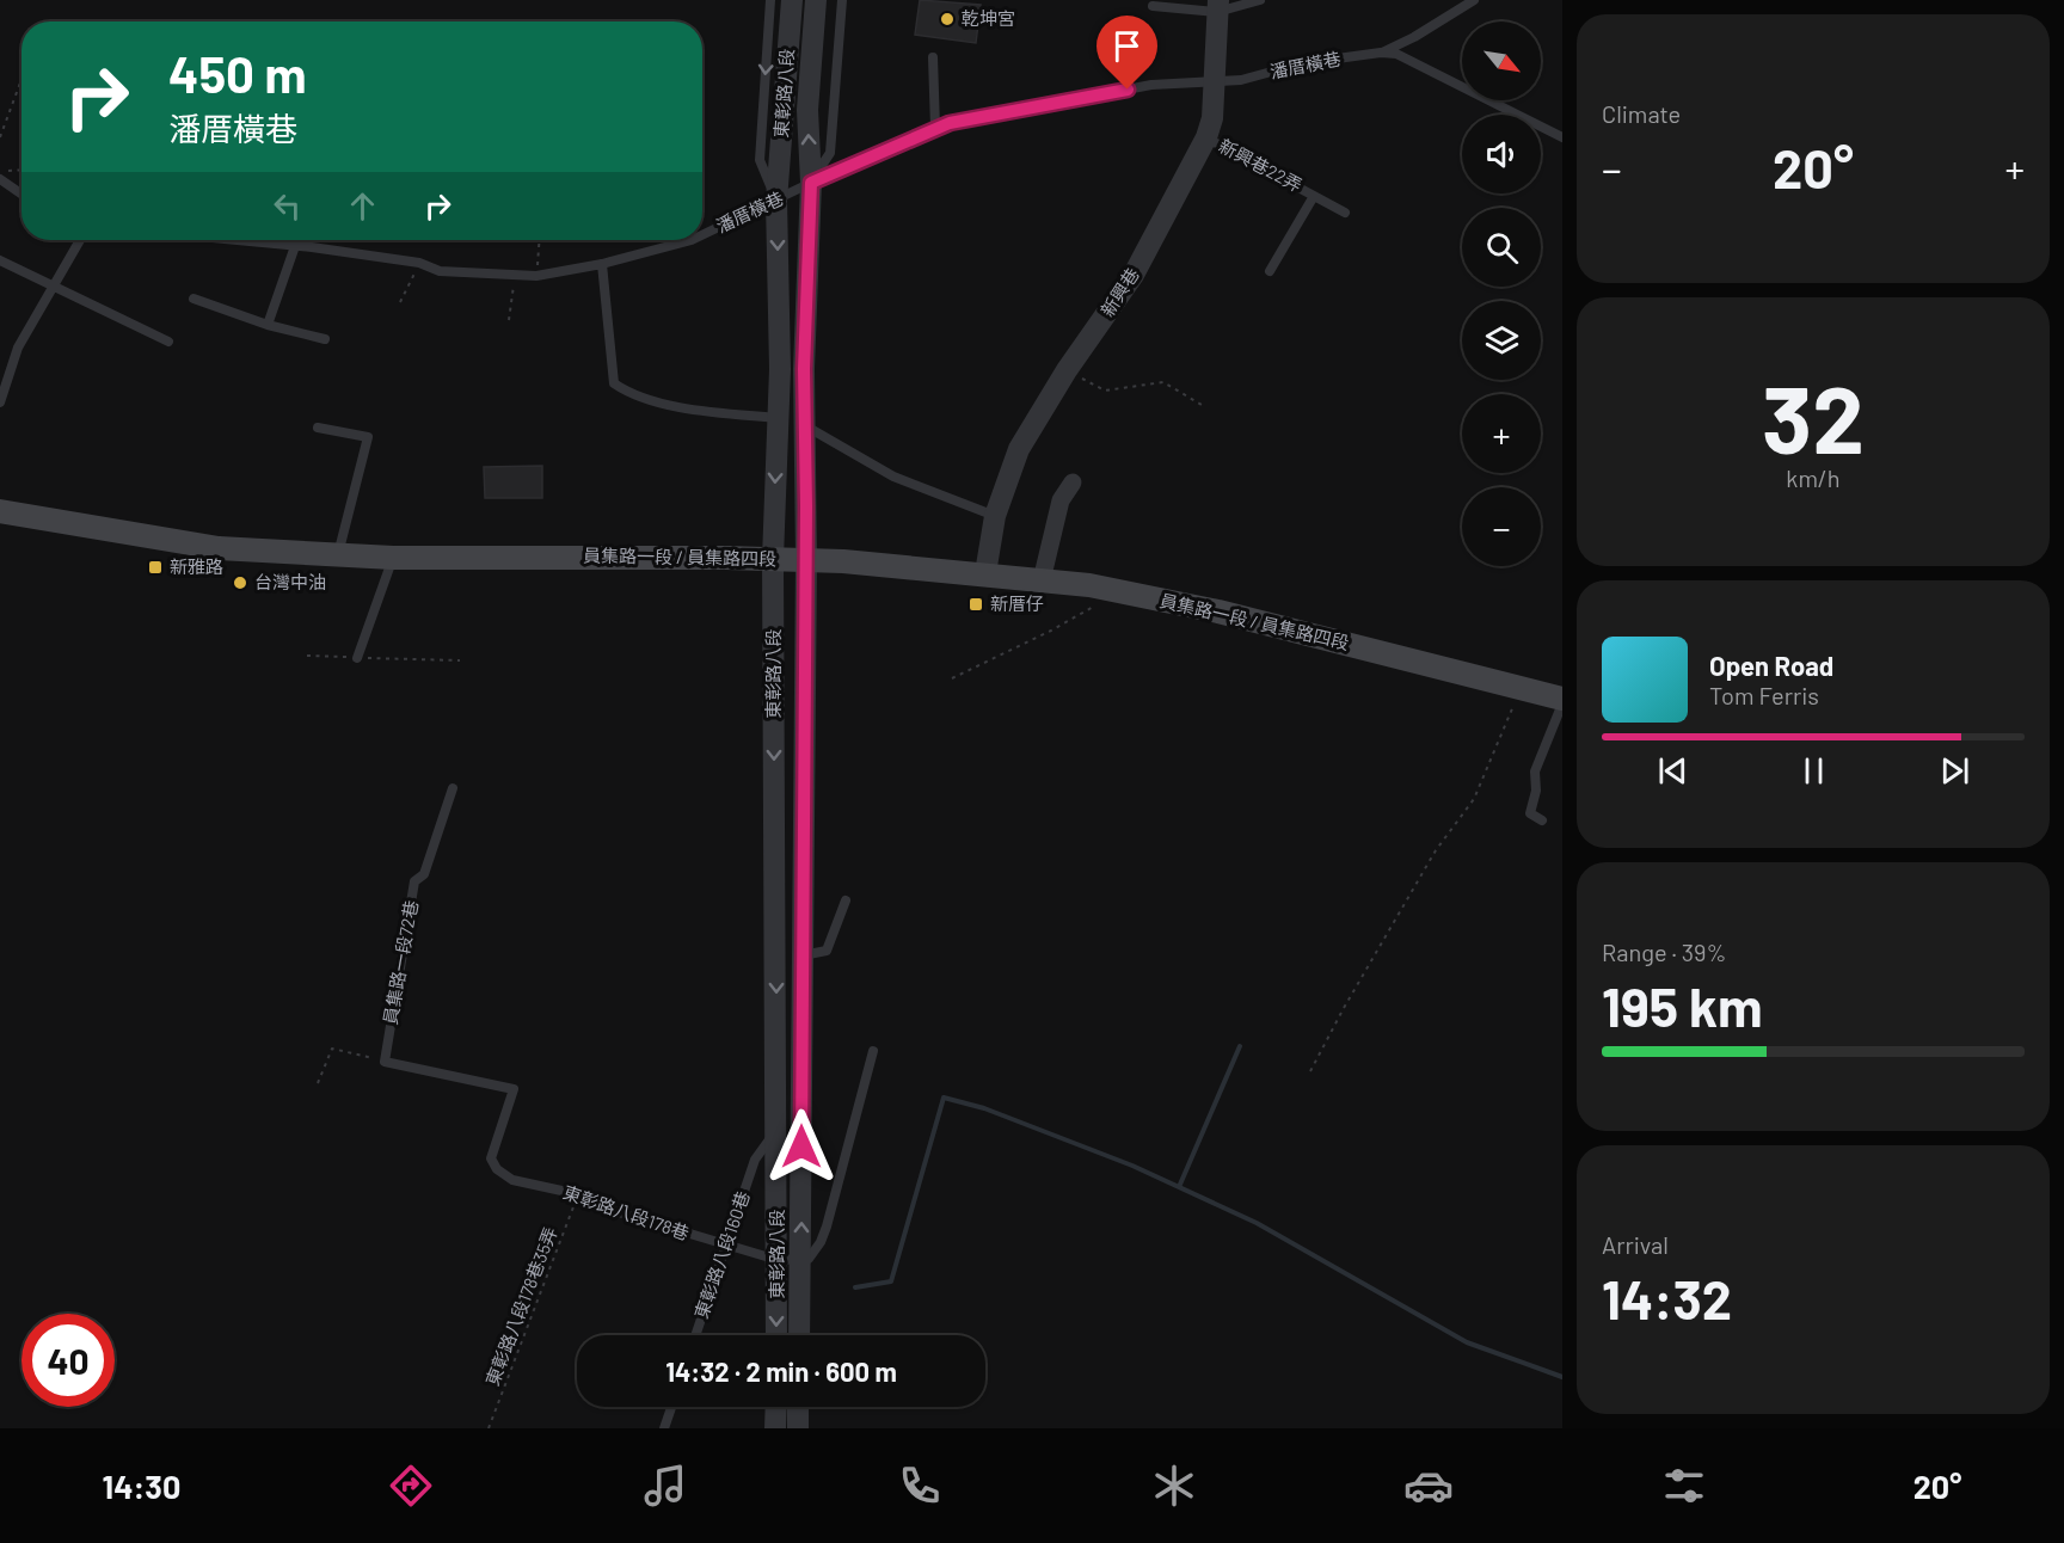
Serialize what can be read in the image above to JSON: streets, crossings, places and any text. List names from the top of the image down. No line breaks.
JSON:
{"streets":{"main road":["員集路一段 / 員集路四段"],"street":["東彰路八段","新興巷"],"lane":["潘厝橫巷","新興巷22弄","員集路一段72巷","東彰路八段178巷","東彰路八段160巷"],"path":["東彰路八段178巷35弄"]},"crossings":[["潘厝橫巷","東彰路八段"],["潘厝橫巷","新興巷"],["東彰路八段","員集路一段 / 員集路四段"],["東彰路八段","東彰路八段178巷"],["東彰路八段","東彰路八段160巷"],["新興巷22弄","新興巷"],["新興巷","員集路一段 / 員集路四段"],["員集路一段72巷","東彰路八段178巷"],["東彰路八段178巷","東彰路八段160巷"],["東彰路八段178巷","東彰路八段178巷35弄"]],"places":{"other":["乾坤宮","台灣中油"],"transit":["新雅路","新厝仔"]},"north":"bottom right","page":{"tile":["Climate",["32","km/h"],["Range · 39%","195 km"],["Arrival","14:32"]],"map_buttons":["+","−"],"turn":["450 m","潘厝橫巷"],"heat":["−","20°","+"],"song":["Open Road","Tom Ferris"],"limit":"40","trip":"14:32 · 2 min · 600 m","tabs":["14:30","20°"]}}
